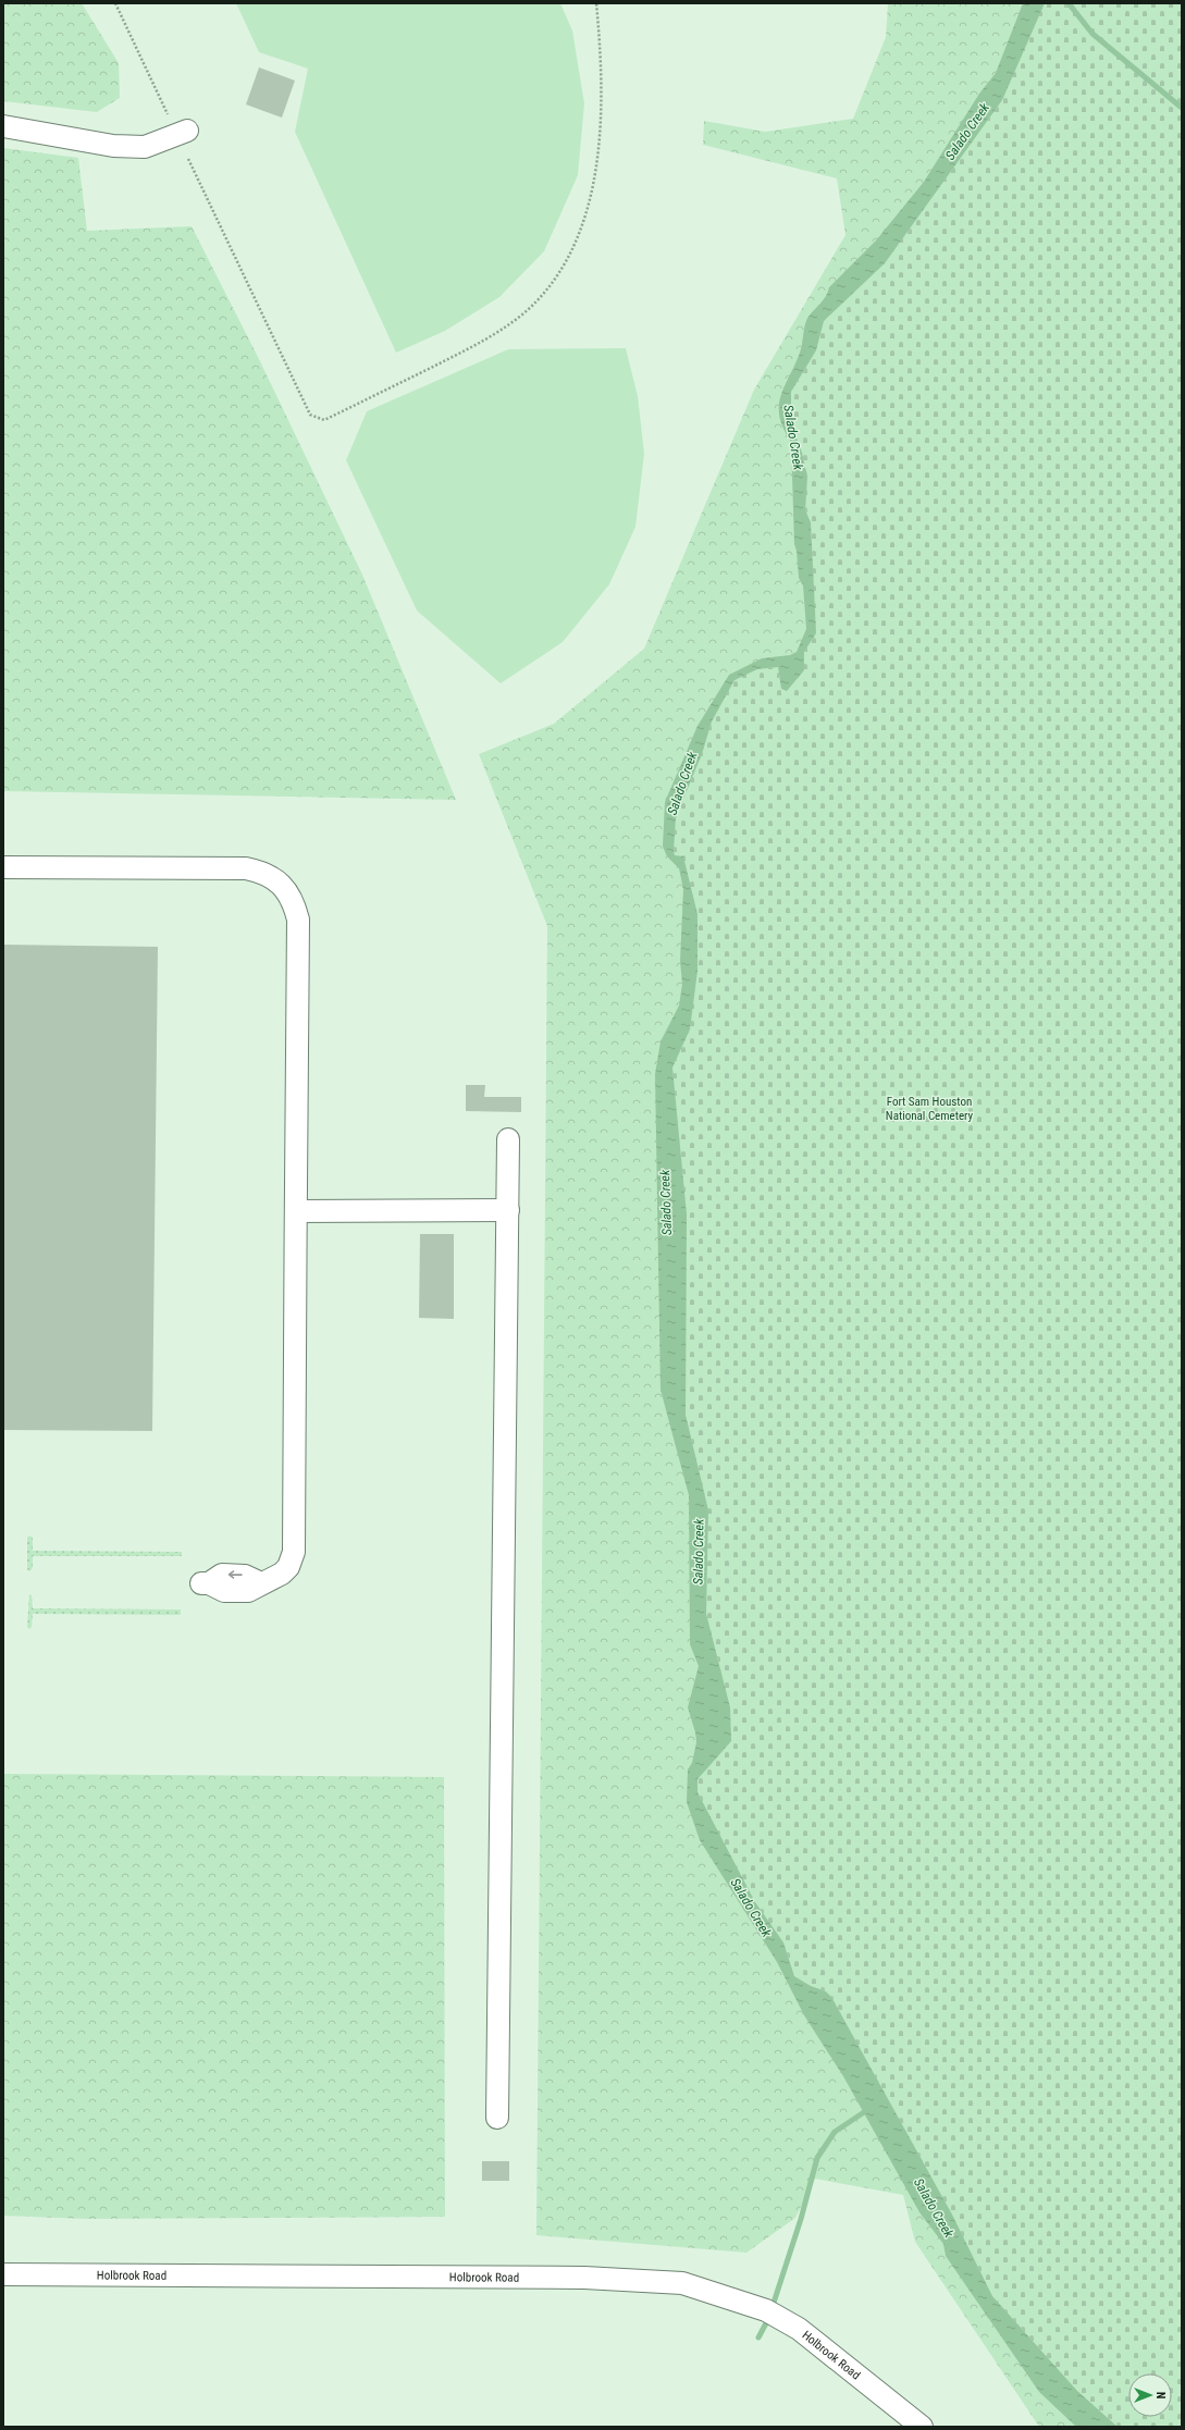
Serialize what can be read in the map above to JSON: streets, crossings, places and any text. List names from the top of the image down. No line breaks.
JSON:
{"streets":{"street":["Holbrook Road"]},"water":["Salado Creek"],"parks":["Fort Sam Houston National Cemetery"],"north":"right"}
